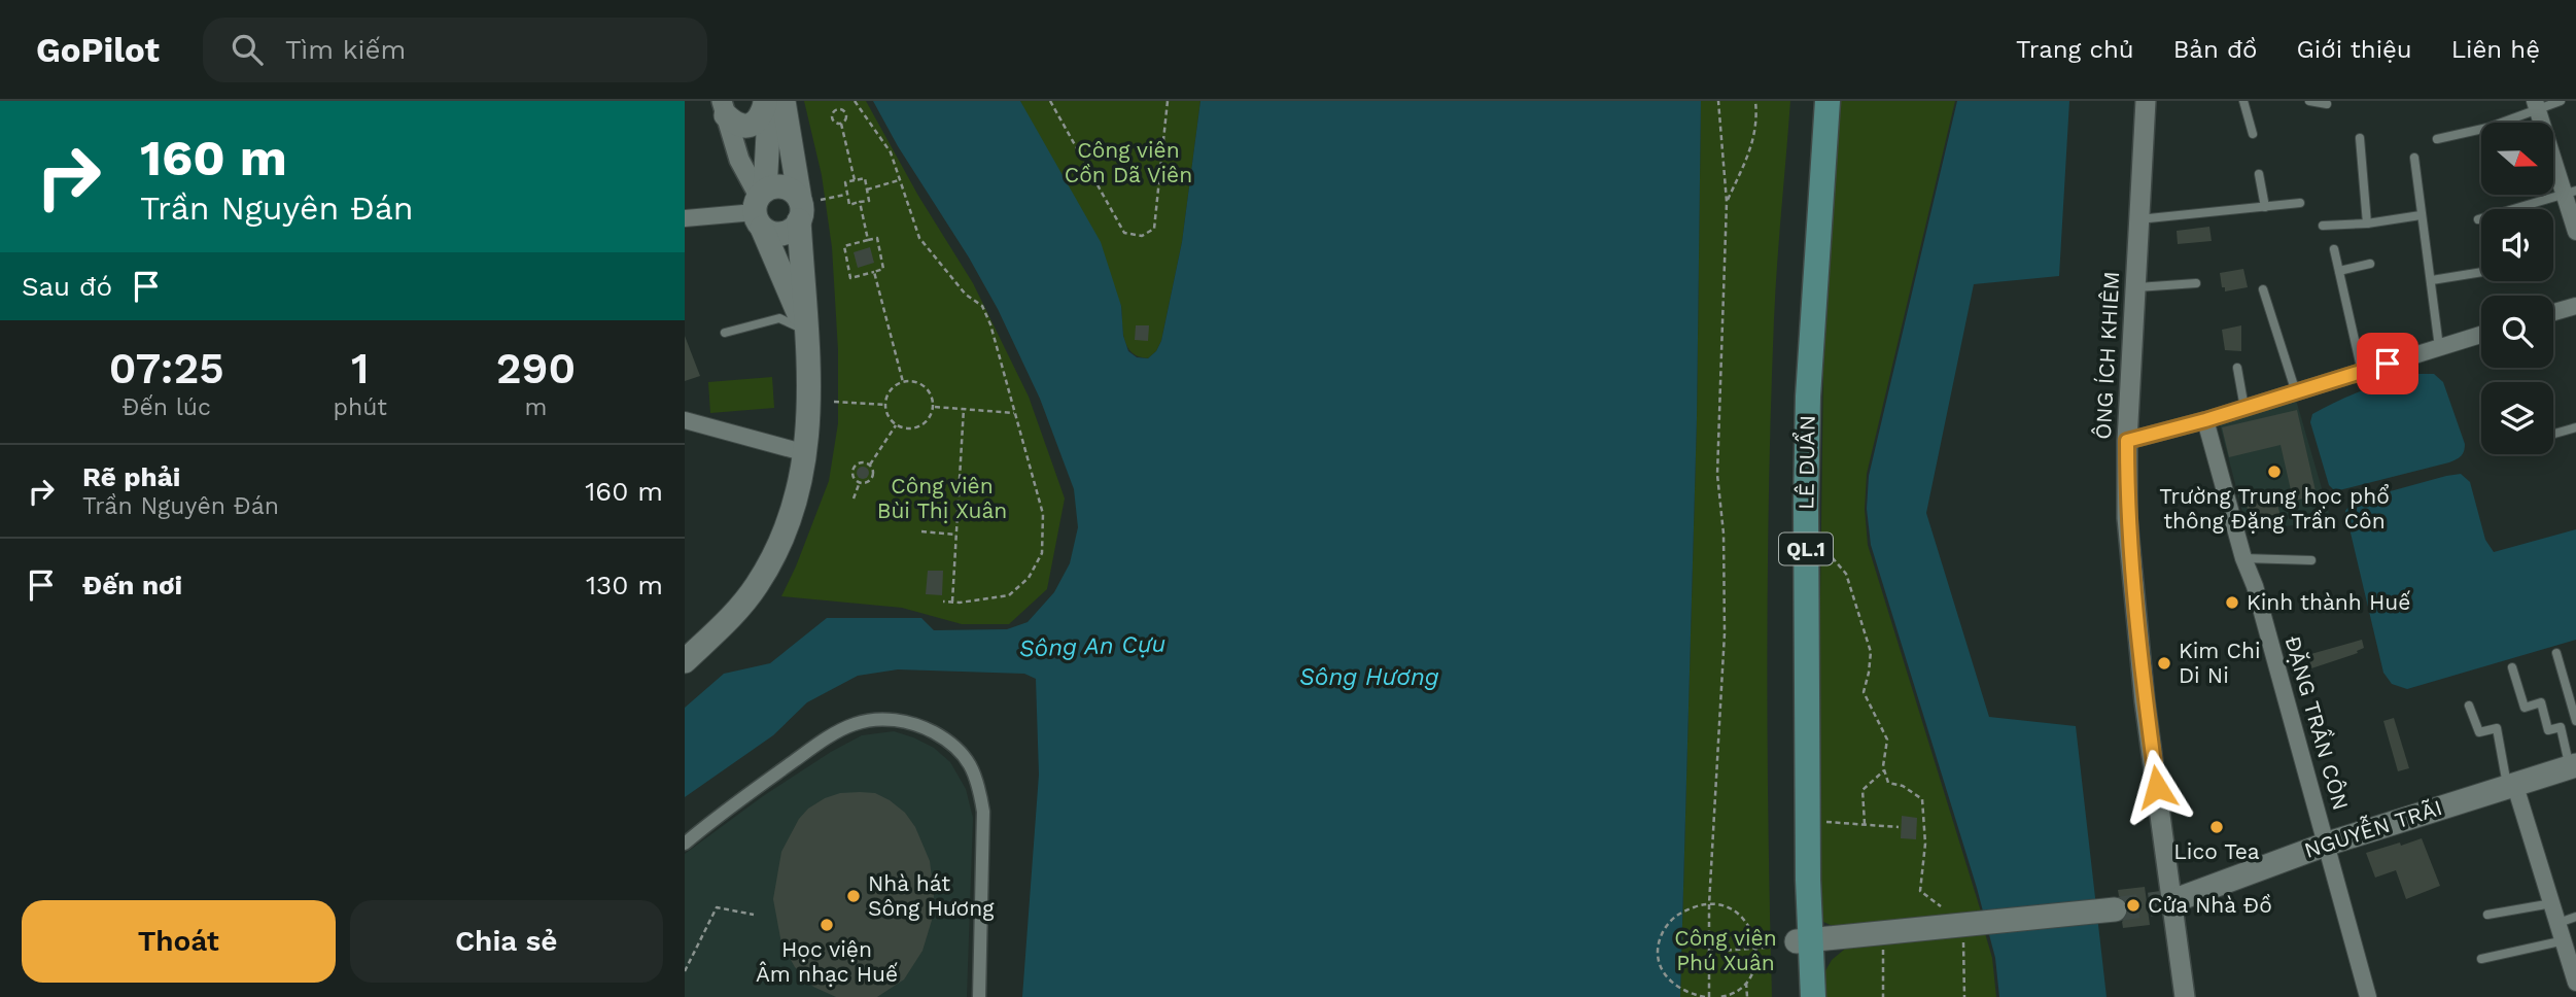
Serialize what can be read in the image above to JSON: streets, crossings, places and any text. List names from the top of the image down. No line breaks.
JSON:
{"streets":{"main road":["LÊ DUẨN","QL.1","NGUYỄN TRÃI"],"street":["ÔNG ÍCH KHIÊM","ĐẶNG TRẦN CÔN"]},"crossings":[["ÔNG ÍCH KHIÊM","NGUYỄN TRÃI"],["ĐẶNG TRẦN CÔN","NGUYỄN TRÃI"]],"water":["Sông An Cựu","Sông Hương"],"parks":["Công viên Cồn Dã Viên","Công viên Bùi Thị Xuân","Công viên Phú Xuân"],"places":["Trường Trung học phổ thông Đặng Trần Côn","Kinh thành Huế","Kim Chi Di Ni","Lico Tea","Nhà hát Sông Hương","Cửa Nhà Đồ","Học viện Âm nhạc Huế"],"north":"right","page":{"header":"GoPilot","search":"Tìm kiếm","nav":["Trang chủ","Bản đồ","Giới thiệu","Liên hệ"],"turn":["160 m","Trần Nguyên Đán"],"then":"Sau đó","eta":["07:25","Đến lúc","1","phút","290","m"],"list":[{"name":"Rẽ phải","note":"Trần Nguyên Đán","value":"160 m"},{"name":"Đến nơi","value":"130 m"}],"buttons":["Thoát","Chia sẻ"]}}
